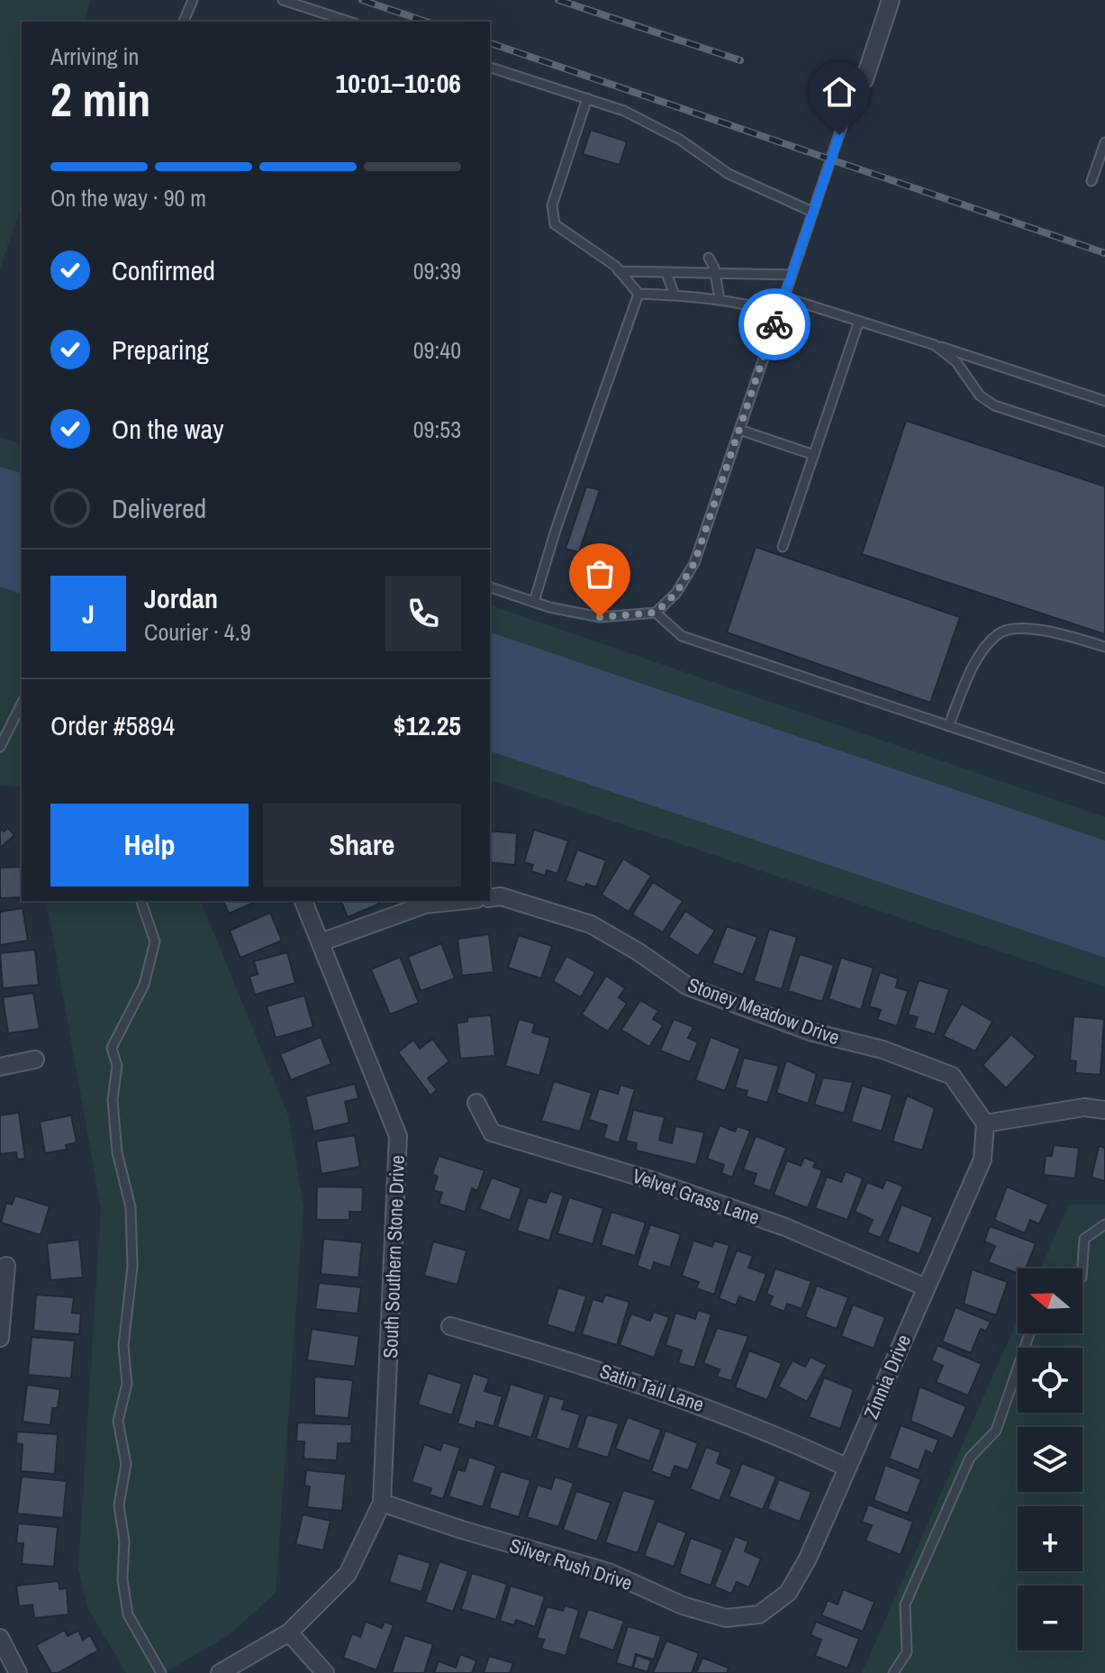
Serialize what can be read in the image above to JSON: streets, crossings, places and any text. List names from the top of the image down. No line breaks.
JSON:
{"streets":{"street":["Stoney Meadow Drive","Velvet Grass Lane","South Southern Stone Drive","Zinnia Drive","Satin Tail Lane","Silver Rush Drive"]},"crossings":[["Stoney Meadow Drive","Zinnia Drive"],["Velvet Grass Lane","Zinnia Drive"],["South Southern Stone Drive","Silver Rush Drive"],["Zinnia Drive","Satin Tail Lane"],["Zinnia Drive","Silver Rush Drive"]],"north":"left","page":{"heading":["2 min","Arriving in","10:01–10:06"],"panel":["Jordan","Courier · 4.9","Order #5894","$12.25"],"bar":"On the way · 90 m","list":[["Confirmed","09:39"],["Preparing","09:40"],["On the way","09:53"],"Delivered"],"round":"J","buttons":["Help","Share"],"map_buttons":["+","−"]}}
